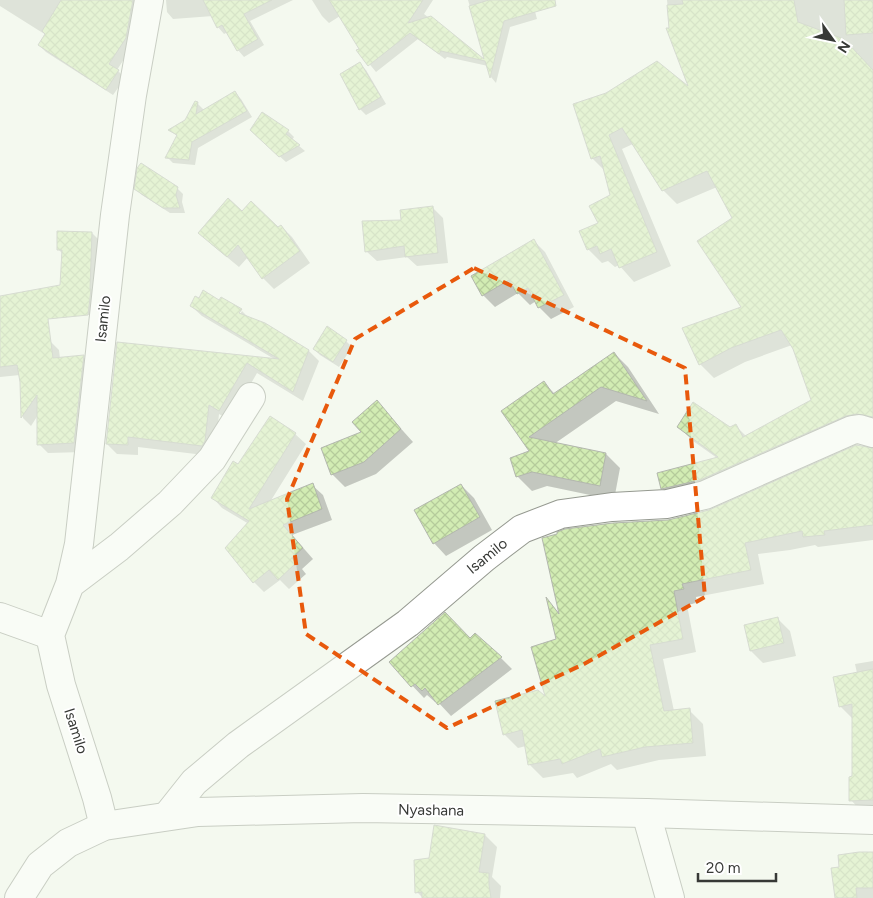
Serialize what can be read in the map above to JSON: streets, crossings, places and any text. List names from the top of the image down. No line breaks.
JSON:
{"streets":{"street":["Isamilo","Nyashana"]},"crossings":[["Isamilo","Nyashana"]],"scale_bar":"20 m","north":"bottom right"}
